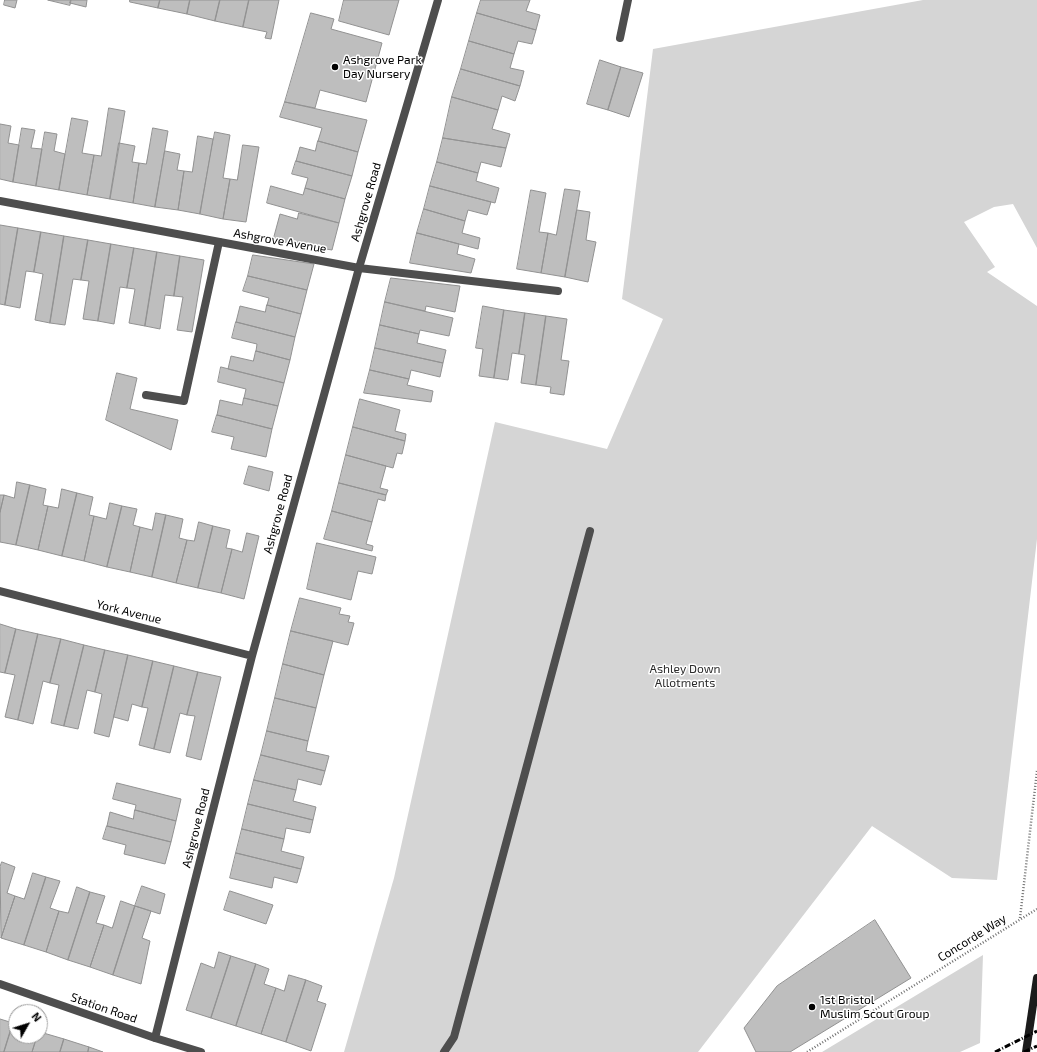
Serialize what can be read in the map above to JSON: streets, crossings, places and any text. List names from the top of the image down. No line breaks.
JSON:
{"streets":{"street":["Ashgrove Road","Ashgrove Avenue","York Avenue","Station Road"],"path":["Concorde Way"]},"crossings":[["Ashgrove Road","Ashgrove Avenue"],["Ashgrove Road","York Avenue"],["Ashgrove Road","Station Road"]],"parks":["Ashley Down Allotments"],"places":["Ashgrove Park Day Nursery","1st Bristol Muslim Scout Group"],"north":"top right"}
